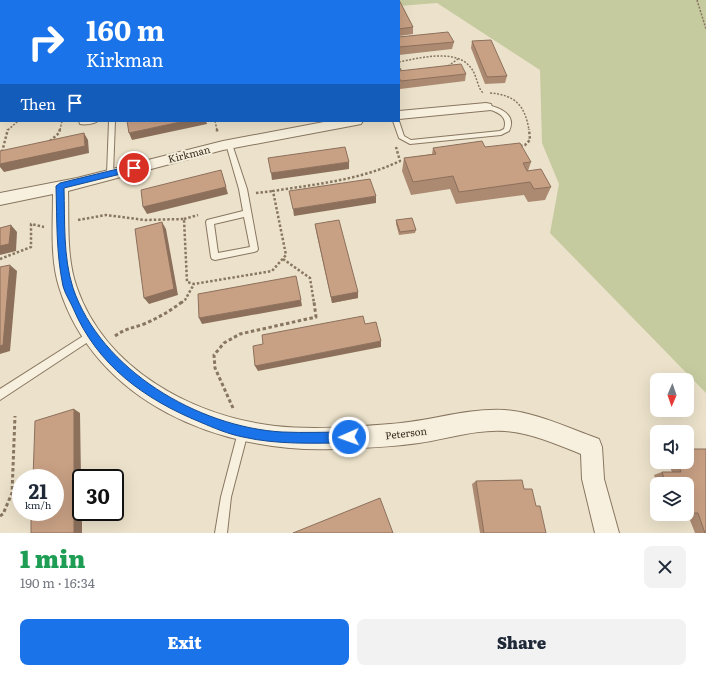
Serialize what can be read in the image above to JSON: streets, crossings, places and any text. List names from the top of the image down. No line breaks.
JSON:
{"streets":{"street":["Kirkman","Peterson"]},"crossings":[["Kirkman","Peterson"]],"north":"bottom","page":{"turn":["160 m","Kirkman"],"then":"Then","speed":"21 km/h","limit":"30","heading":["1 min","190 m · 16:34"],"buttons":["Exit","Share"]}}
